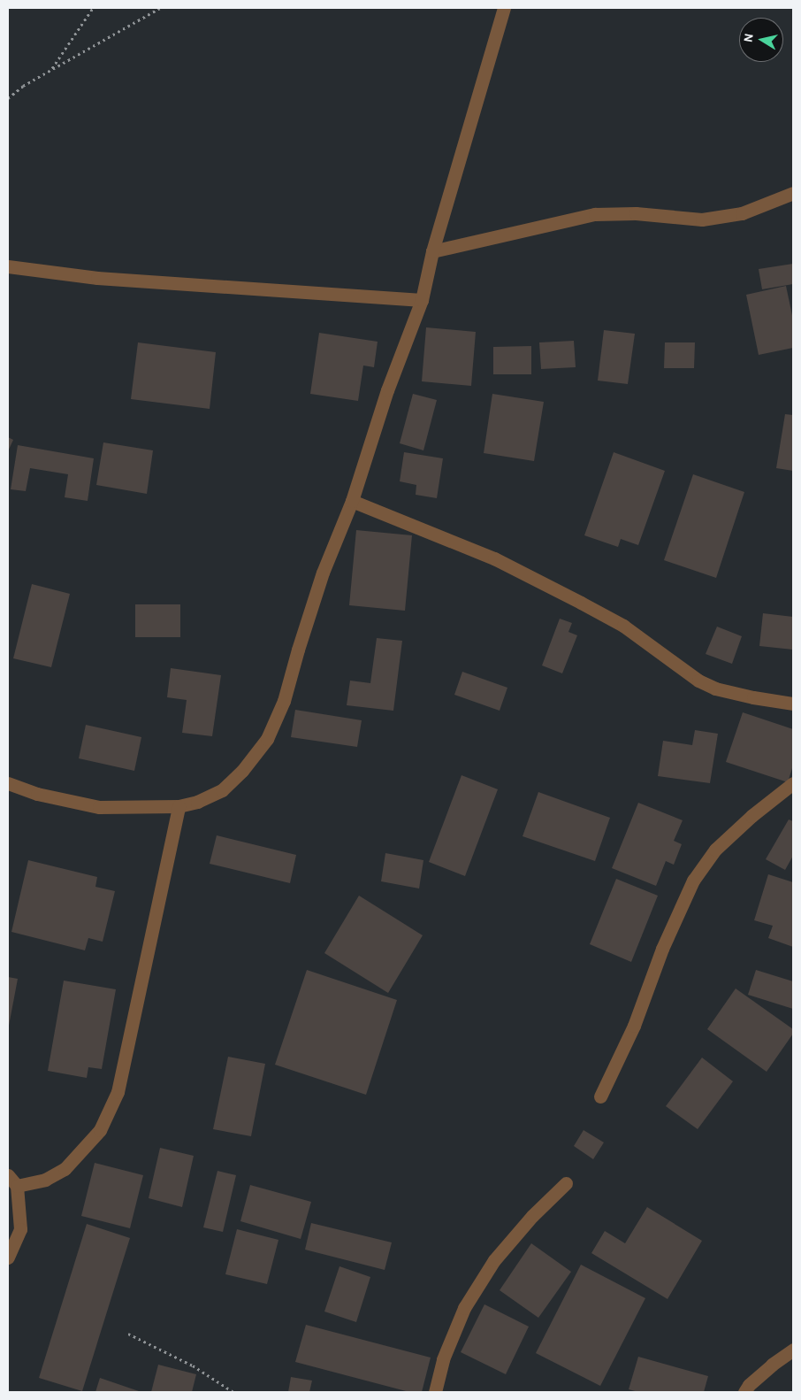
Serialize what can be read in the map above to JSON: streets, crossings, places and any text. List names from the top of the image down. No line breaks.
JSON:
{"north":"left"}
